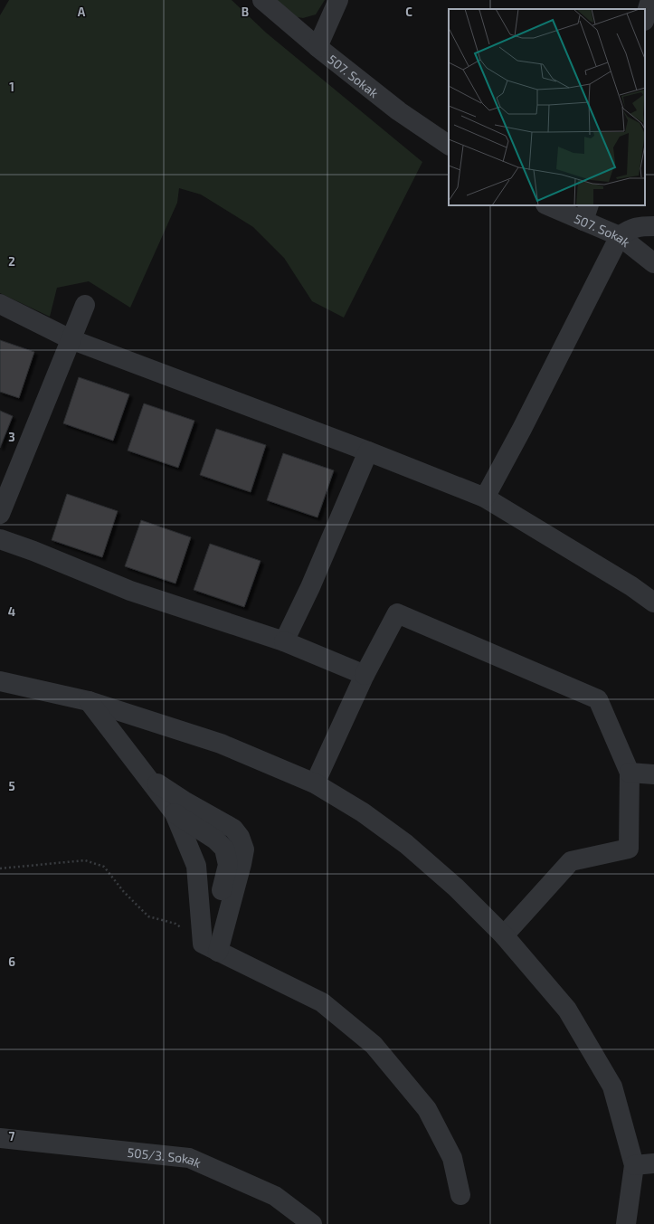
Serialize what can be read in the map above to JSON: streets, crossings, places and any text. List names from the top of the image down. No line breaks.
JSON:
{"streets":{"street":["507. Sokak","505/3. Sokak"]},"grid":{"columns":["A","B","C"],"rows":["1","2","3","4","5","6","7"]}}
